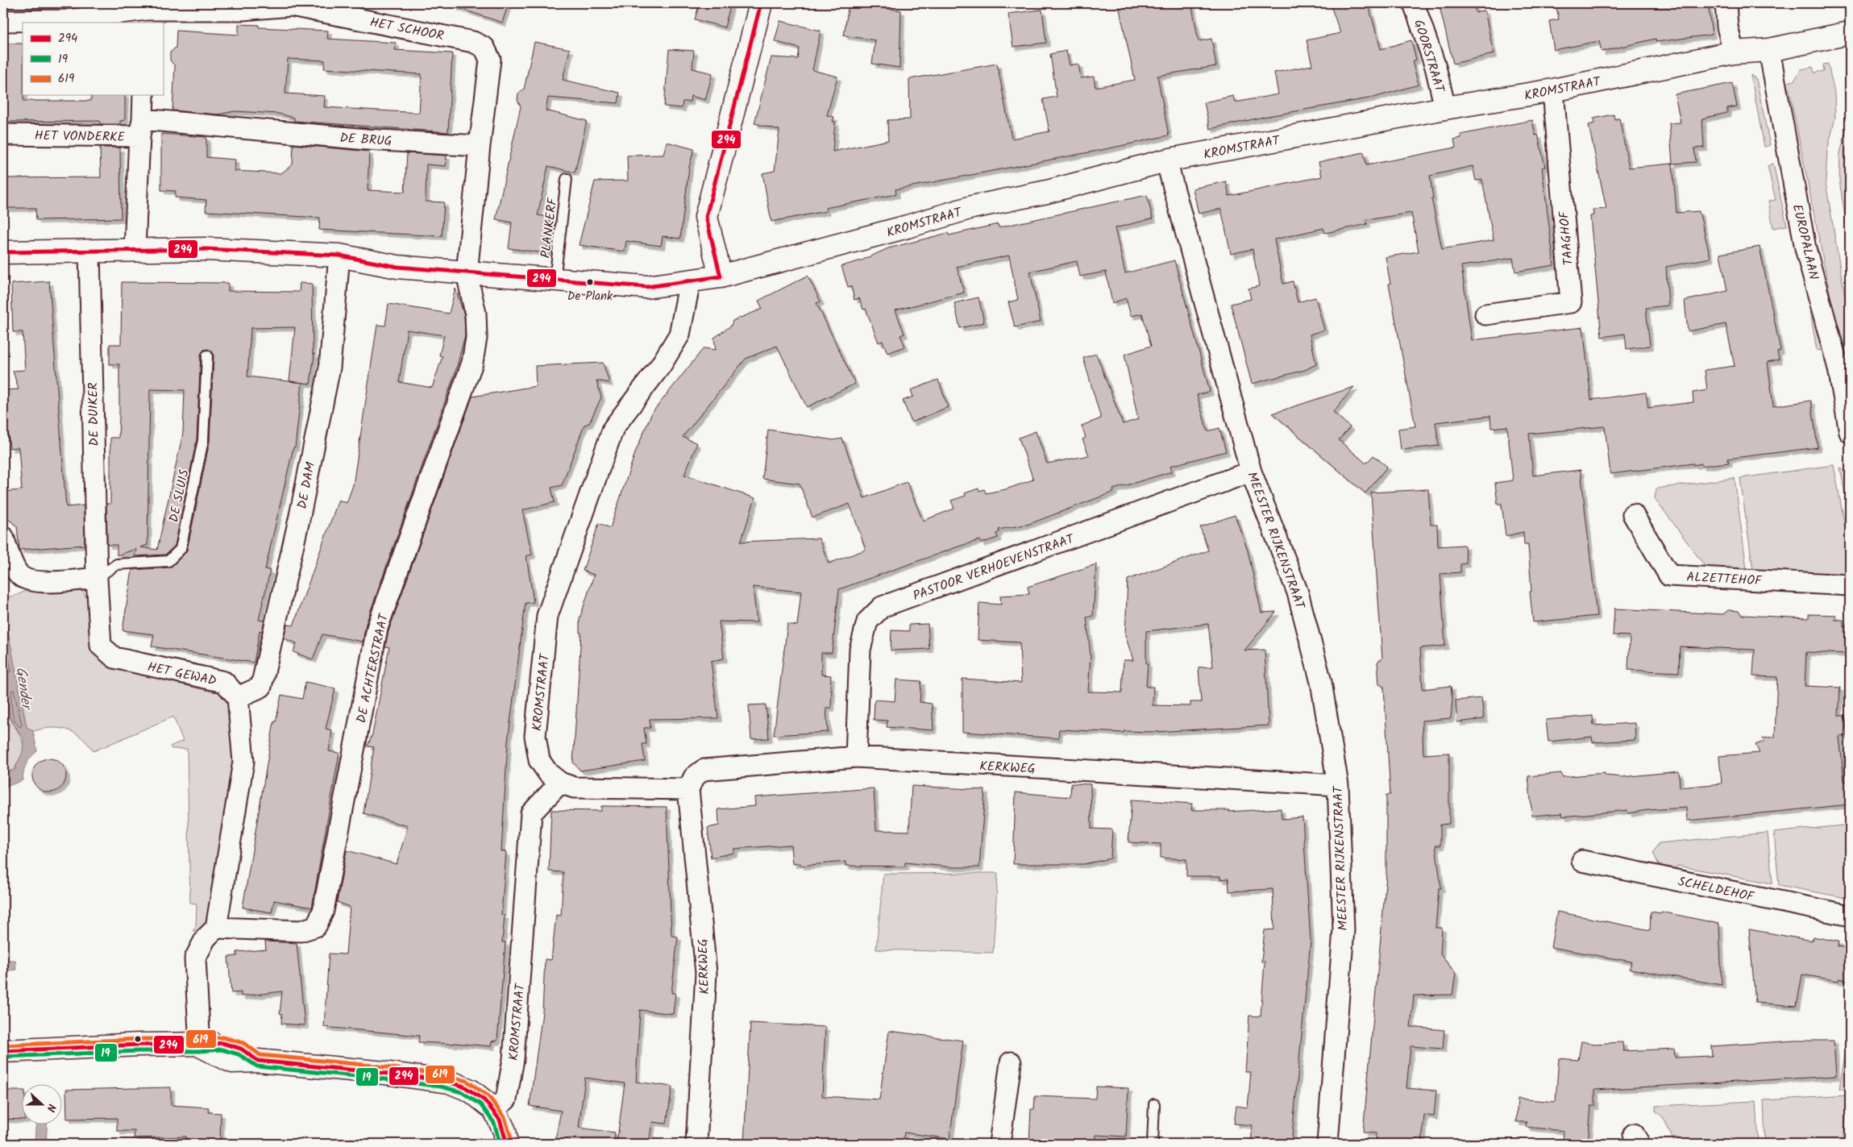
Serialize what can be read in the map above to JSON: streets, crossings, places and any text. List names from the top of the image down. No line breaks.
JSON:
{"streets":{"street":["HET SCHOOR","GOORSTRAAT","KROMSTRAAT","HET VONDERKE","DE BRUG","TAAGHOF","EUROPALAAN","DE DUIKER","DE DAM","MEESTER RIJKENSTRAAT","PASTOOR VERHOEVENSTRAAT","ALZETTEHOF","DE ACHTERSTRAAT","HET GEWAD","KERKWEG","SCHELDEHOF"],"lane":["PLANKERF","DE SLUIS"]},"crossings":[["HET SCHOOR","DE BRUG"],["GOORSTRAAT","KROMSTRAAT"],["KROMSTRAAT","TAAGHOF"],["KROMSTRAAT","EUROPALAAN"],["KROMSTRAAT","MEESTER RIJKENSTRAAT"],["HET VONDERKE","DE BRUG"],["DE DUIKER","DE SLUIS"],["DE DUIKER","HET GEWAD"],["DE DAM","HET GEWAD"],["DE SLUIS","HET GEWAD"],["MEESTER RIJKENSTRAAT","PASTOOR VERHOEVENSTRAAT"],["MEESTER RIJKENSTRAAT","KERKWEG"],["PASTOOR VERHOEVENSTRAAT","KERKWEG"]],"water":["Gender"],"places":["De Plank"],"lines":["transit line 294","transit line 619","transit line 19"],"legend":["294","19","619"],"north":"right"}
